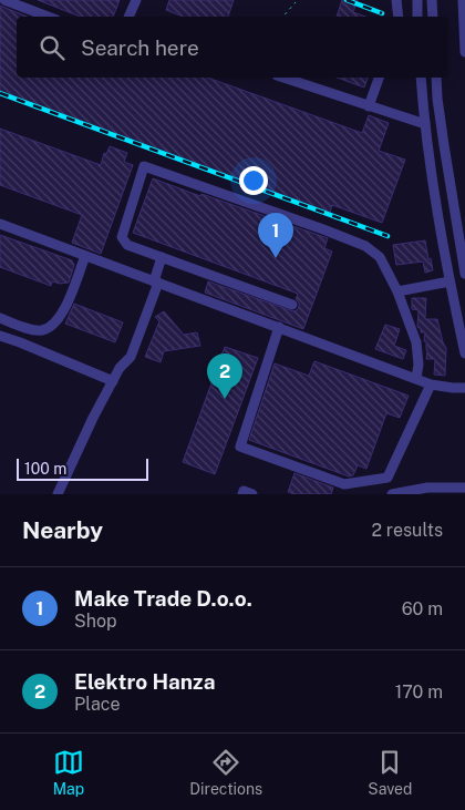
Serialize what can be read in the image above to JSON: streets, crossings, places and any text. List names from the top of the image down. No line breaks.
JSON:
{"scale_bar":"100 m","page":{"search":"Search here","pins":["1","2"],"scale":"100 m","heading":["Nearby","2 results"],"list":[{"mark":"1","name":"Make Trade D.o.o.","note":"Shop","value":"60 m"},{"mark":"2","name":"Elektro Hanza","note":"Place","value":"170 m"}],"nav":["Map","Directions","Saved"]}}
